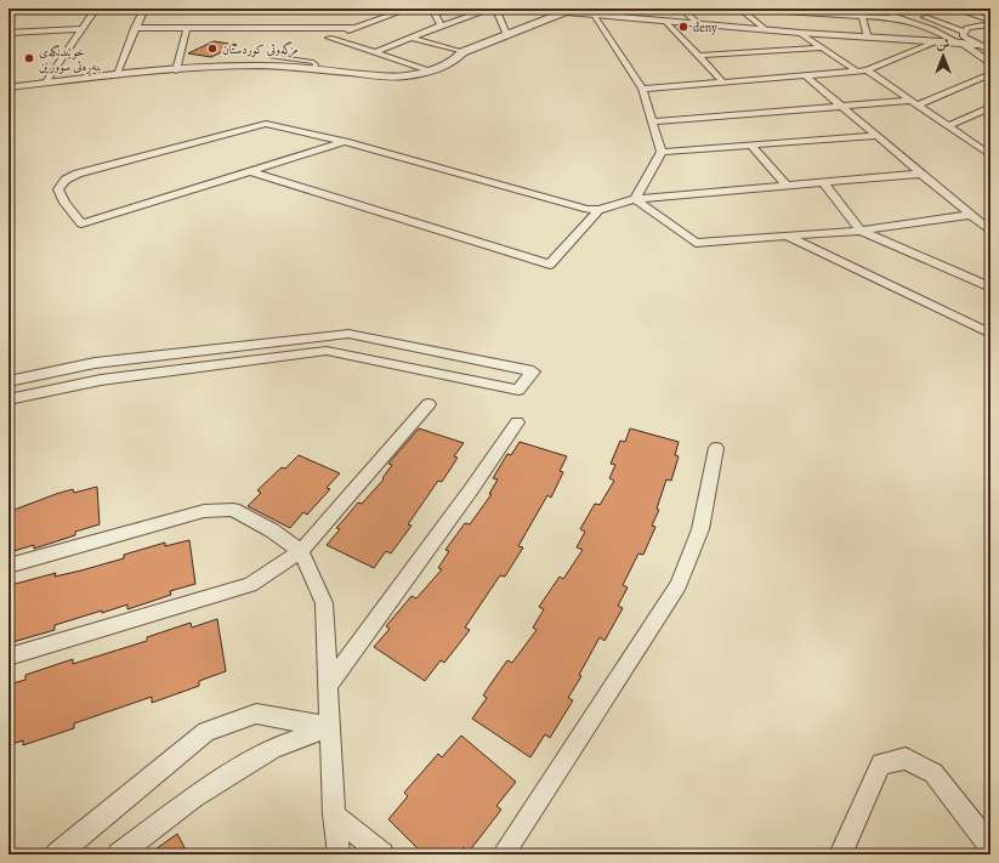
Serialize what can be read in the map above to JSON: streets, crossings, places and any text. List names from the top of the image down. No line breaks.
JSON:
{"places":["deny","مزگەوتی کوردستان","خوێندنگەی بنەڕەتی سوورێن"],"north":"top"}
